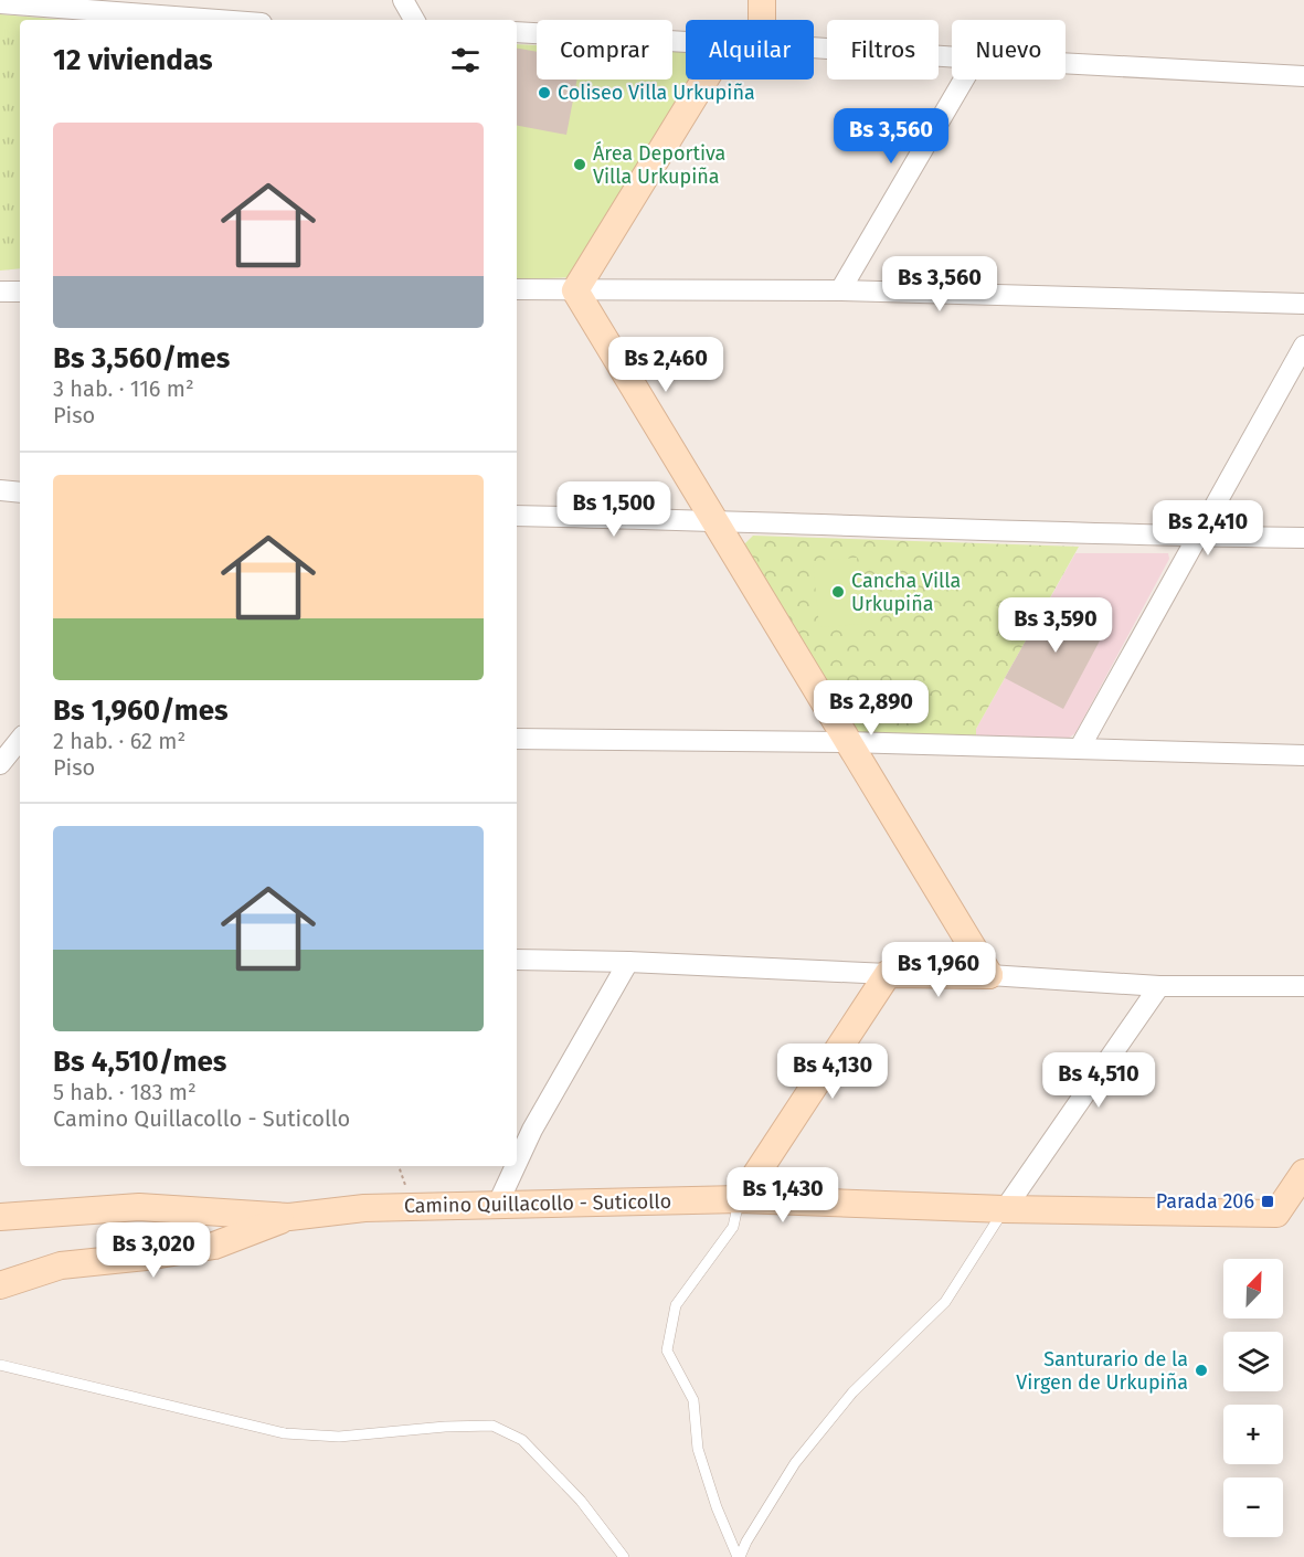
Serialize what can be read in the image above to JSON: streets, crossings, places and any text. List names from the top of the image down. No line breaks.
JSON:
{"streets":{"main road":["Camino Quillacollo - Suticollo"]},"places":{"other":["Coliseo Villa Urkupiña","Área Deportiva Villa Urkupiña","Cancha Villa Urkupiña","Santurario de la Virgen de Urkupiña"],"transit":["Parada 206"]},"north":"top right","page":{"chip":["Comprar","Alquilar","Filtros","Nuevo"],"heading":"12 viviendas","list":[{"name":"Bs 3,560/mes","note":"3 hab. · 116 m² · Piso"},{"name":"Bs 1,960/mes","note":"2 hab. · 62 m² · Piso"},{"name":"Bs 4,510/mes","note":"5 hab. · 183 m² · Camino Quillacollo - Suticollo"}],"price":["Bs 3,560","Bs 3,560","Bs 2,460","Bs 1,500","Bs 2,410","Bs 3,590","Bs 2,890","Bs 1,960","Bs 4,130","Bs 4,510","Bs 1,430","Bs 3,020"],"map_buttons":["+","−"]}}
